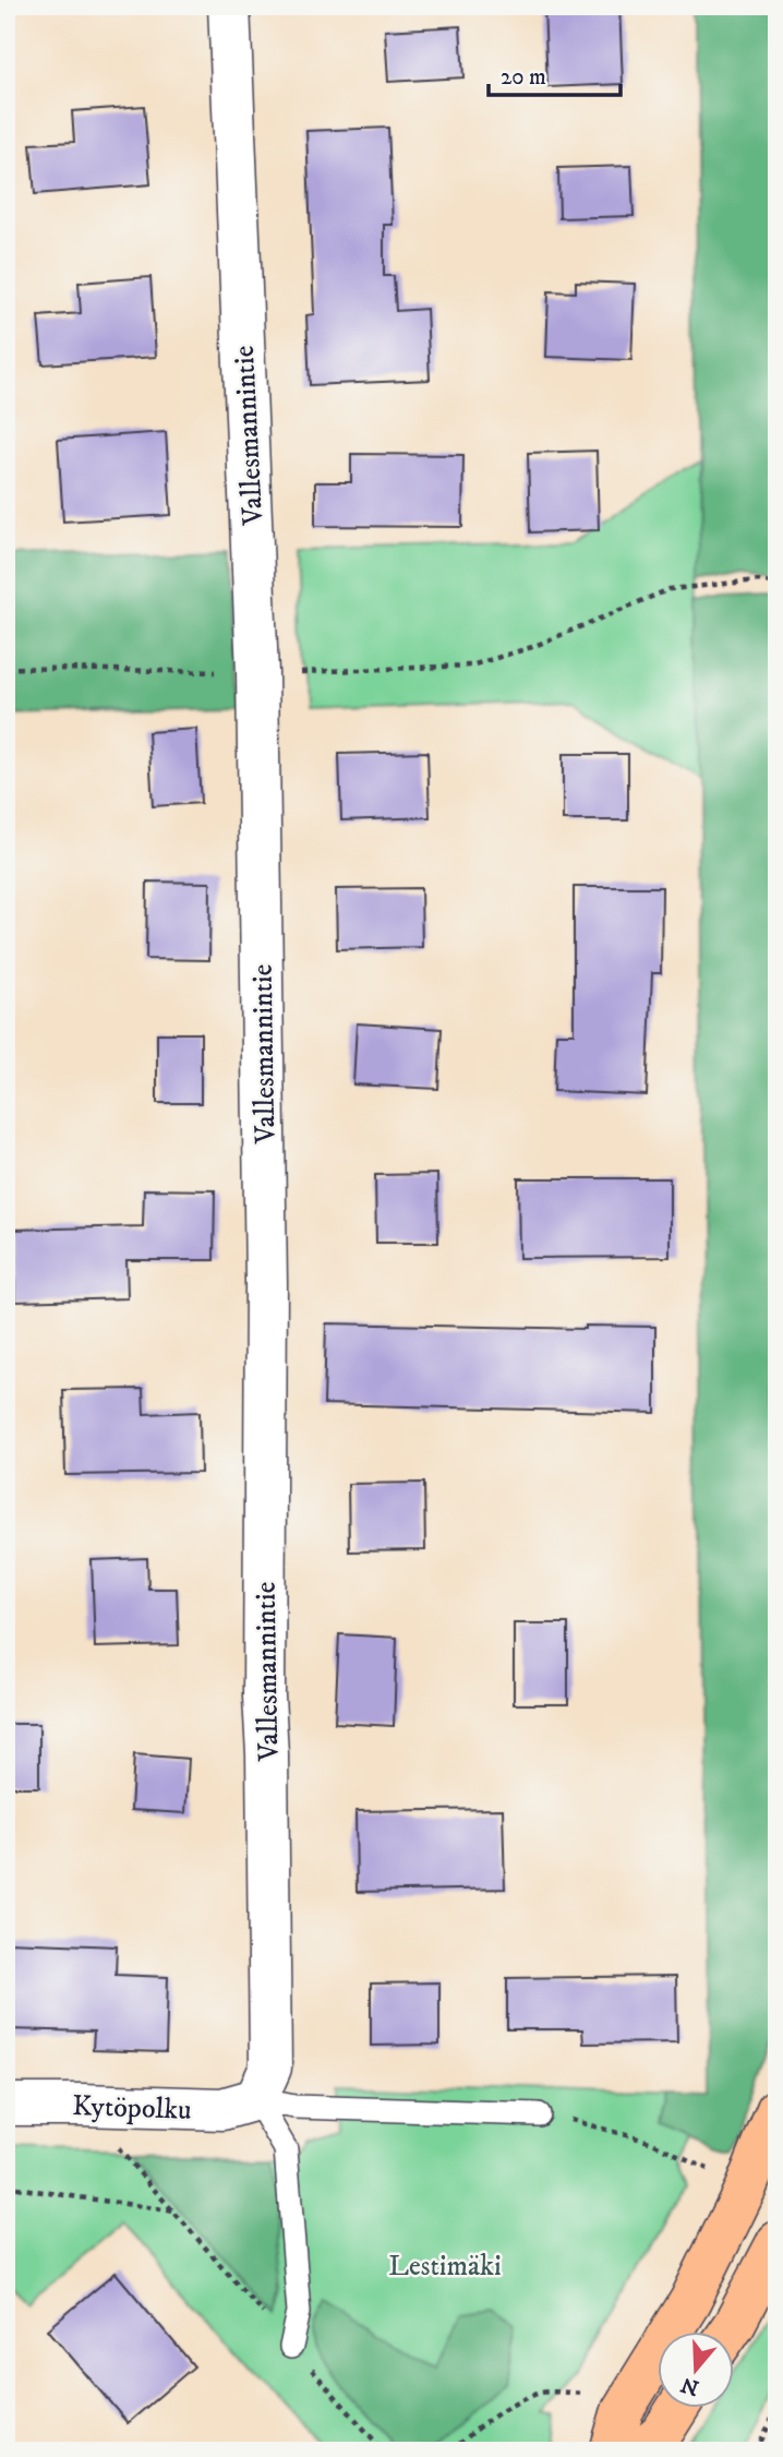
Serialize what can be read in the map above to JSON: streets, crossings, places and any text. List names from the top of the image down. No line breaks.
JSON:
{"streets":{"street":["Vallesmannintie","Kytöpolku"]},"crossings":[["Vallesmannintie","Kytöpolku"]],"parks":["Lestimäki"],"scale_bar":"20 m","north":"bottom"}
